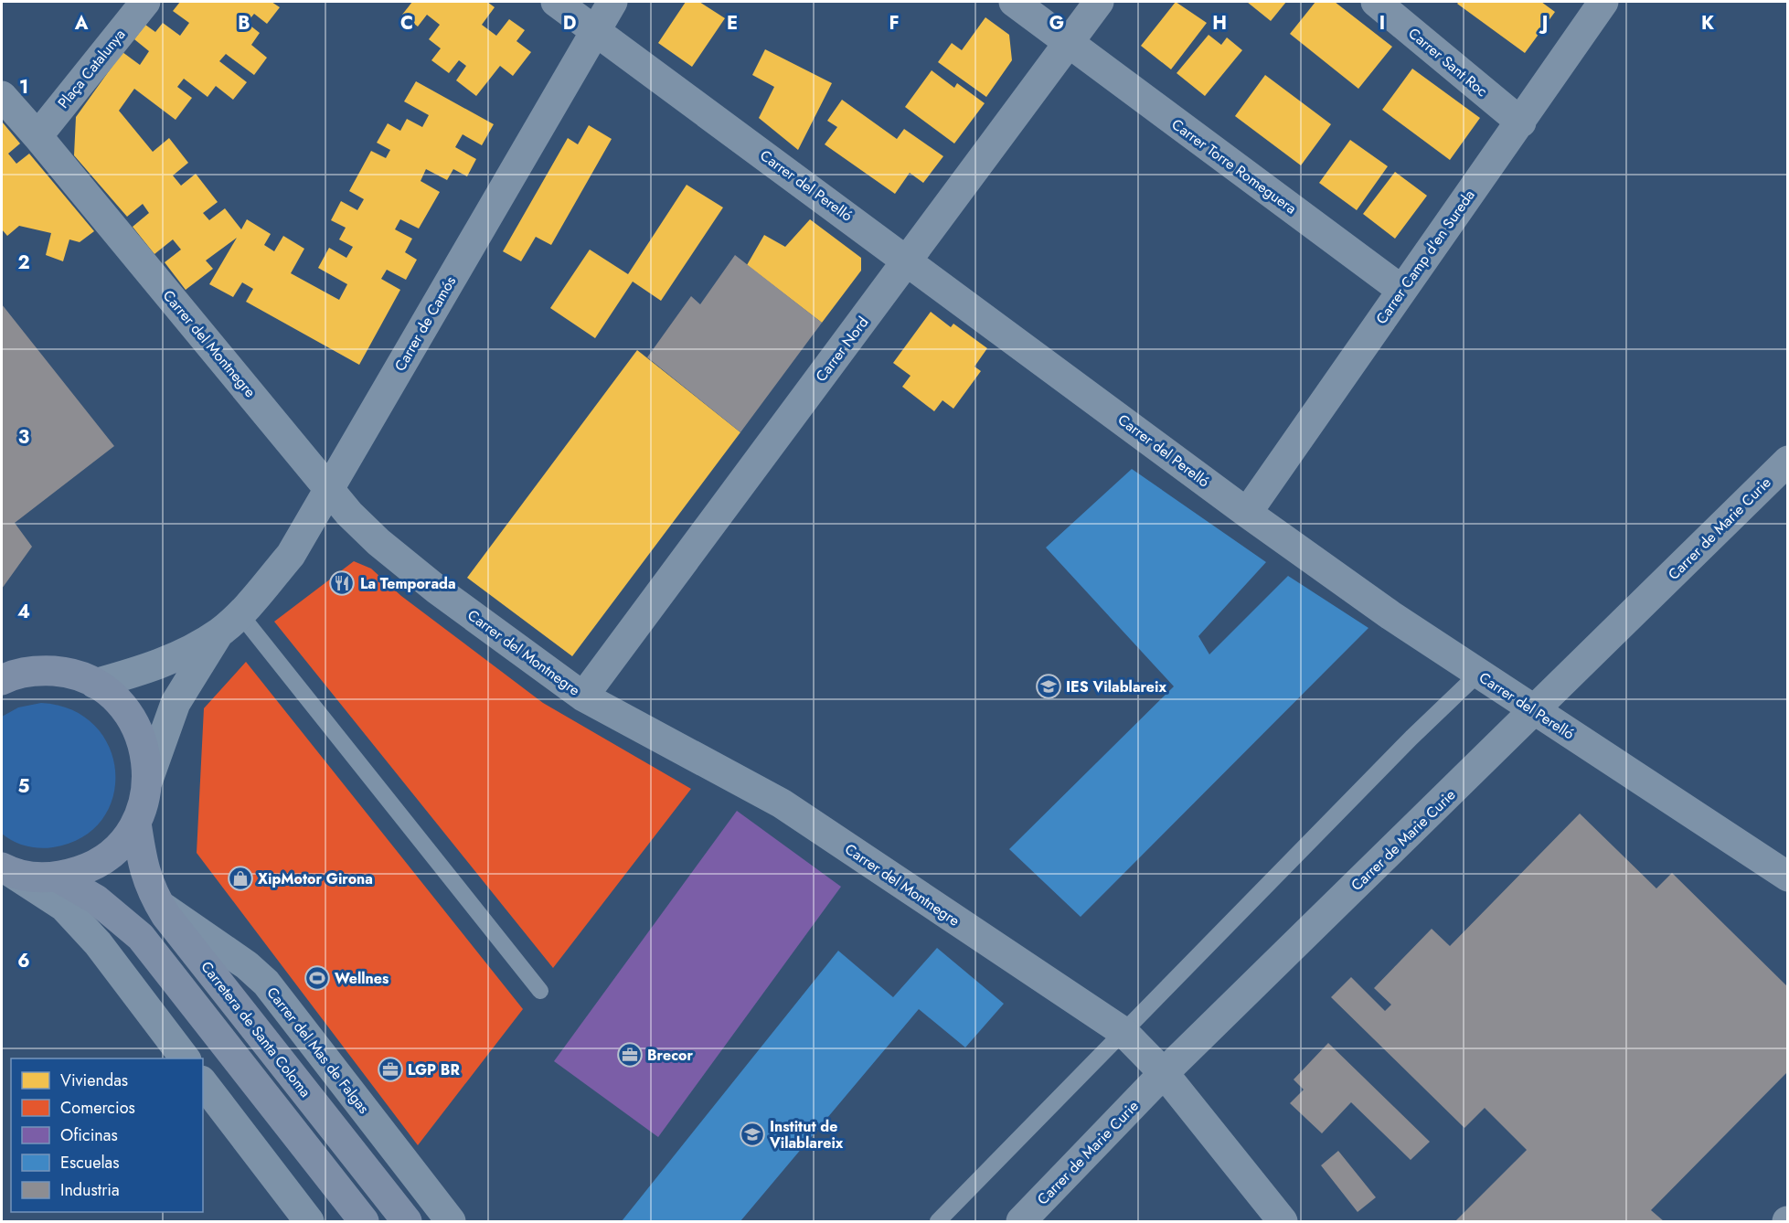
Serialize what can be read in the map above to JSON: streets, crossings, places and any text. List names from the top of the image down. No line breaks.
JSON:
{"streets":{"main road":["Carretera de Santa Coloma"],"street":["Carrer Sant Roc","Plaça Catalunya","Carrer Torre Romeguera","Carrer del Perelló","Carrer Camp d'en Sureda","Carrer de Camós","Carrer del Montnegre","Carrer Nord","Carrer de Marie Curie","Carrer del Mas de Falgas"]},"crossings":[["Carrer Sant Roc","Carrer Camp d'en Sureda"],["Plaça Catalunya","Carrer del Montnegre"],["Carrer Torre Romeguera","Carrer Camp d'en Sureda"],["Carrer Torre Romeguera","Carrer Nord"],["Carrer del Perelló","Carrer Camp d'en Sureda"],["Carrer del Perelló","Carrer de Camós"],["Carrer del Perelló","Carrer Nord"],["Carrer del Perelló","Carrer de Marie Curie"],["Carrer de Camós","Carrer del Montnegre"],["Carrer del Montnegre","Carrer Nord"],["Carrer del Montnegre","Carrer de Marie Curie"],["Carretera de Santa Coloma","Carrer del Mas de Falgas"]],"places":{"restaurant":["La Temporada"],"school or university":["IES Vilablareix","Institut de Vilablareix"],"shop":["XipMotor Girona"],"sports":["Wellnes"],"office":["Brecor","LGP BR"]},"legend":["Viviendas","Comercios","Oficinas","Escuelas","Industria"],"grid":{"columns":["A","B","C","D","E","F","G","H","I","J","K"],"rows":["1","2","3","4","5","6"]}}
